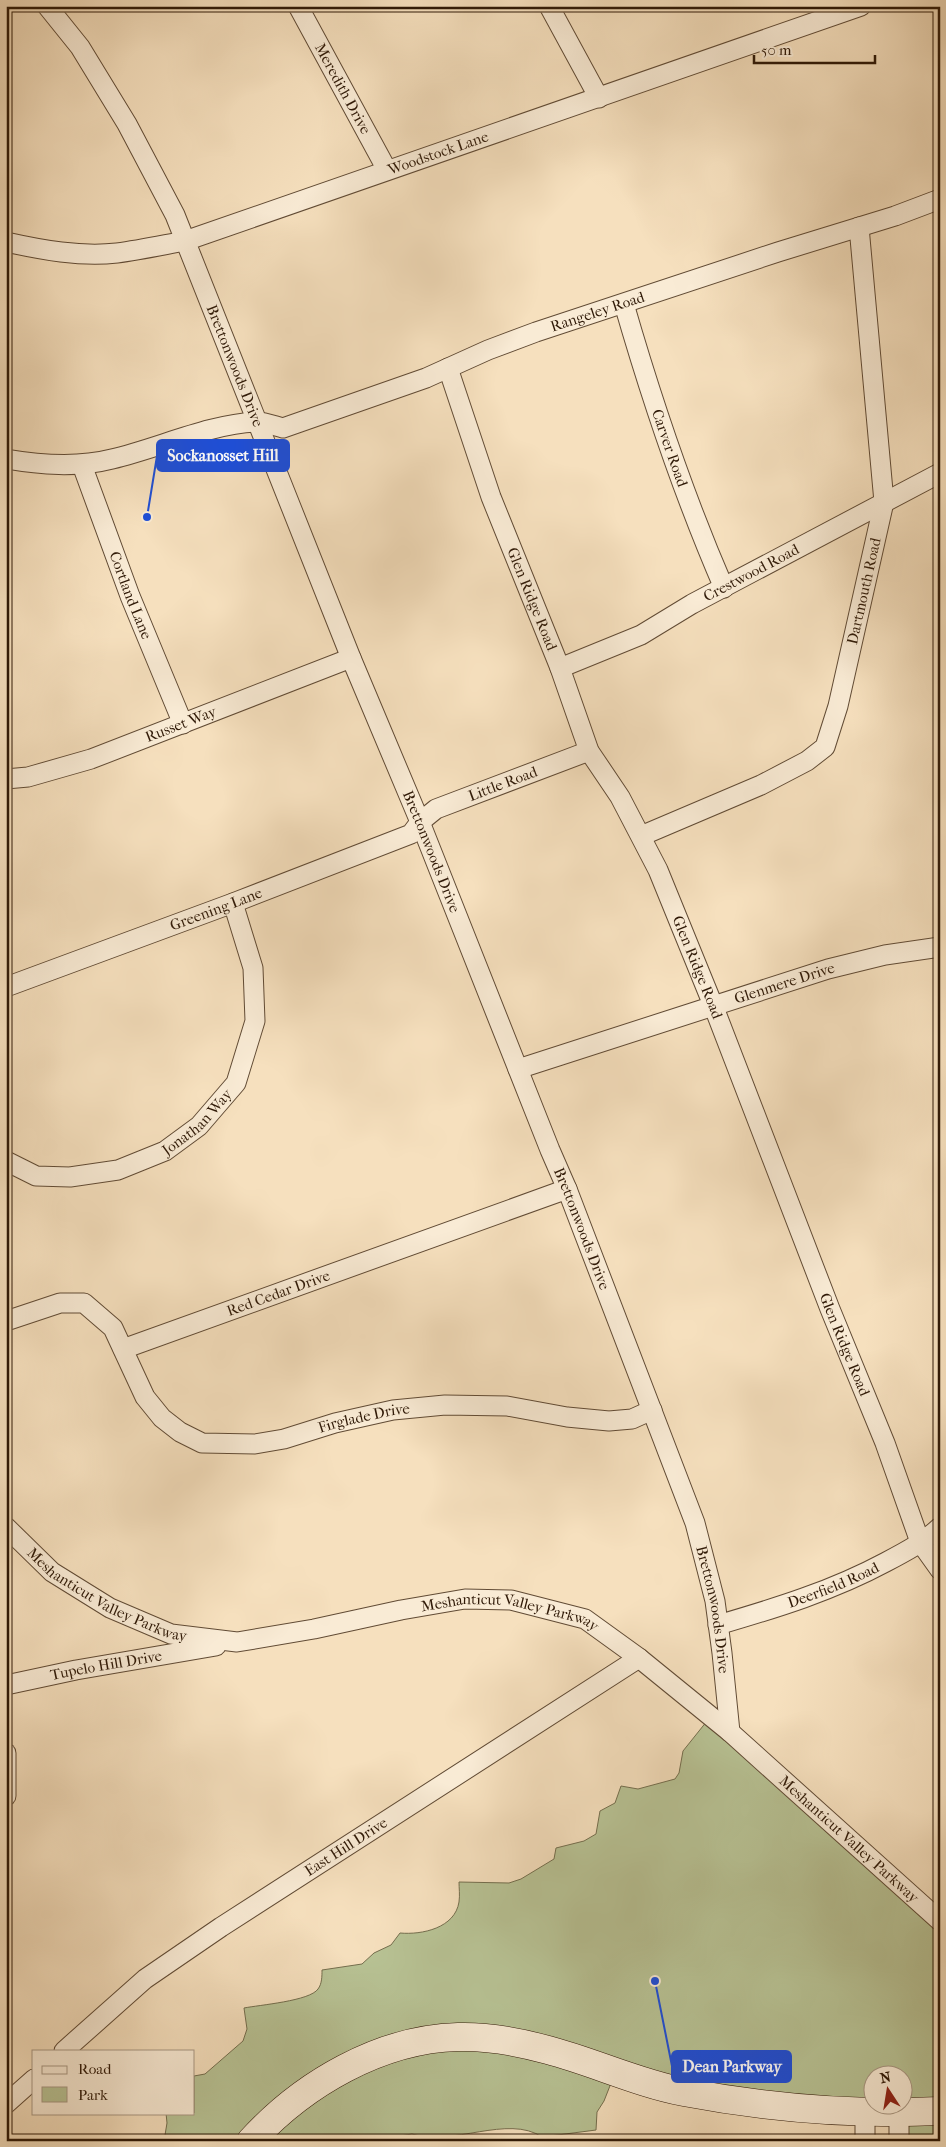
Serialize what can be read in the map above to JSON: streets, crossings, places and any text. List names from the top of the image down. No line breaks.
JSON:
{"streets":{"street":["Meredith Drive","Woodstock Lane","Rangeley Road","Brettonwoods Drive","Carver Road","Crestwood Road","Dartmouth Road","Cortland Lane","Glen Ridge Road","Russet Way","Little Road","Greening Lane","Glenmere Drive","Jonathan Way","Red Cedar Drive","Firglade Drive","Deerfield Road","Meshanticut Valley Parkway","Tupelo Hill Drive","East Hill Drive"]},"crossings":[["Meredith Drive","Woodstock Lane"],["Woodstock Lane","Brettonwoods Drive"],["Rangeley Road","Brettonwoods Drive"],["Rangeley Road","Carver Road"],["Rangeley Road","Dartmouth Road"],["Rangeley Road","Glen Ridge Road"],["Brettonwoods Drive","Russet Way"],["Brettonwoods Drive","Little Road"],["Brettonwoods Drive","Greening Lane"],["Brettonwoods Drive","Glenmere Drive"],["Brettonwoods Drive","Red Cedar Drive"],["Brettonwoods Drive","Firglade Drive"],["Brettonwoods Drive","Deerfield Road"],["Brettonwoods Drive","Meshanticut Valley Parkway"],["Carver Road","Crestwood Road"],["Crestwood Road","Dartmouth Road"],["Crestwood Road","Glen Ridge Road"],["Dartmouth Road","Glen Ridge Road"],["Cortland Lane","Russet Way"],["Glen Ridge Road","Little Road"],["Glen Ridge Road","Glenmere Drive"],["Glen Ridge Road","Deerfield Road"],["Little Road","Greening Lane"],["Greening Lane","Jonathan Way"],["Red Cedar Drive","Firglade Drive"],["Meshanticut Valley Parkway","Tupelo Hill Drive"],["Meshanticut Valley Parkway","East Hill Drive"]],"places":["Sockanosset Hill","Dean Parkway"],"legend":["Road","Park"],"scale_bar":"50 m","north":"top"}
